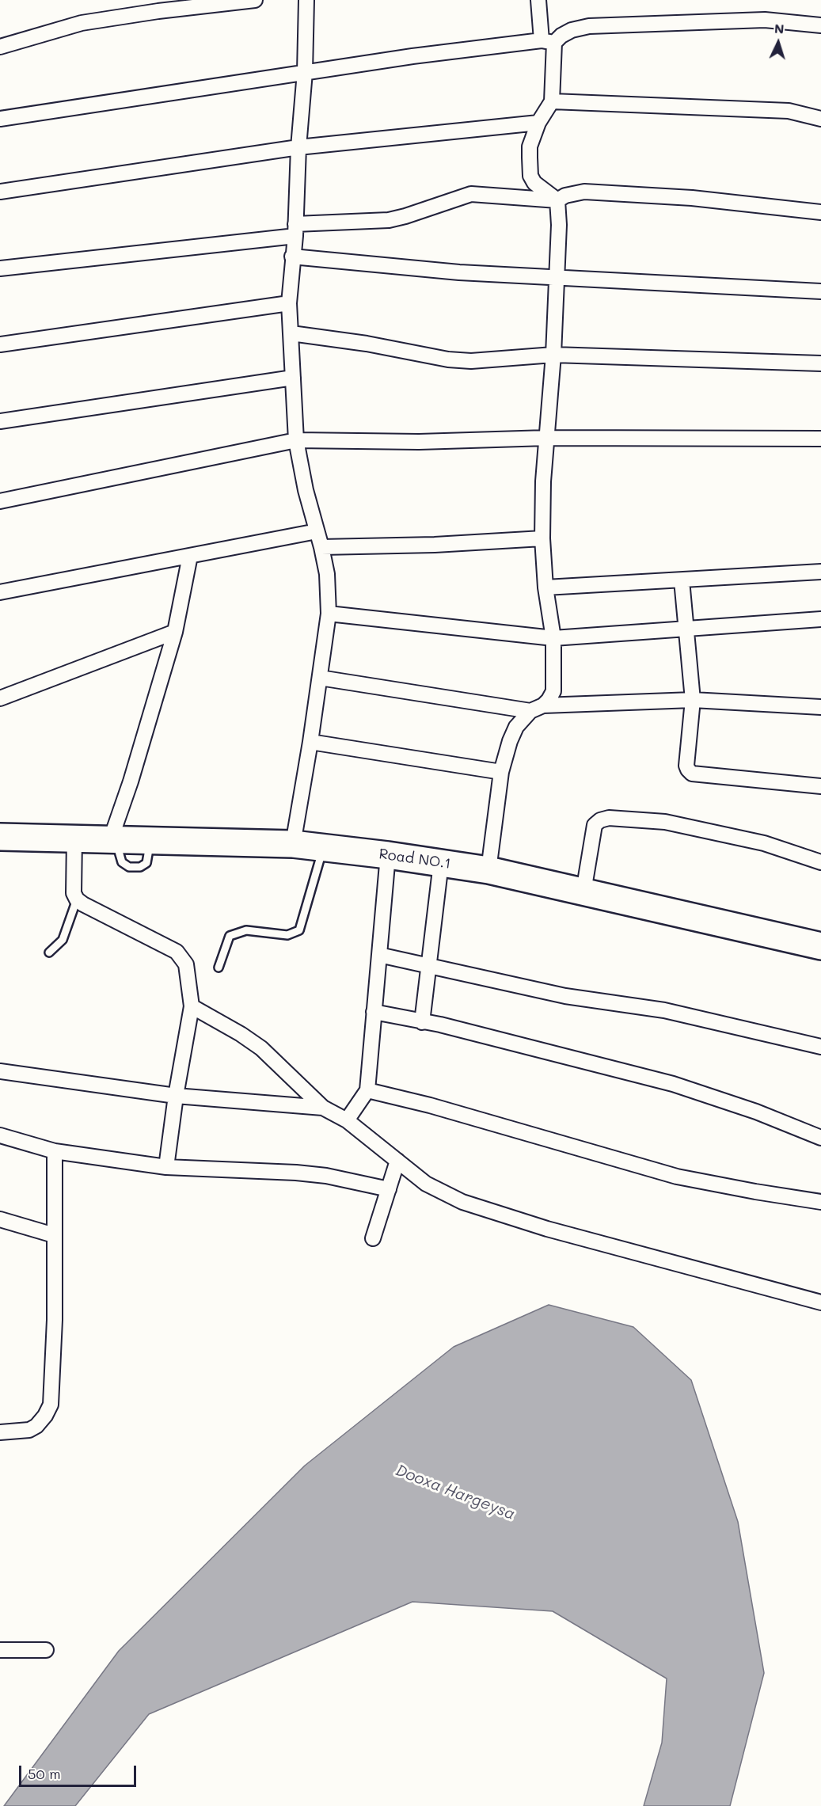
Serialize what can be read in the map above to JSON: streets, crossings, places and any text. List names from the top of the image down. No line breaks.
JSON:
{"streets":{"highway":["Road NO.1"]},"water":["Dooxa Hargeysa"],"scale_bar":"50 m","north":"top"}
